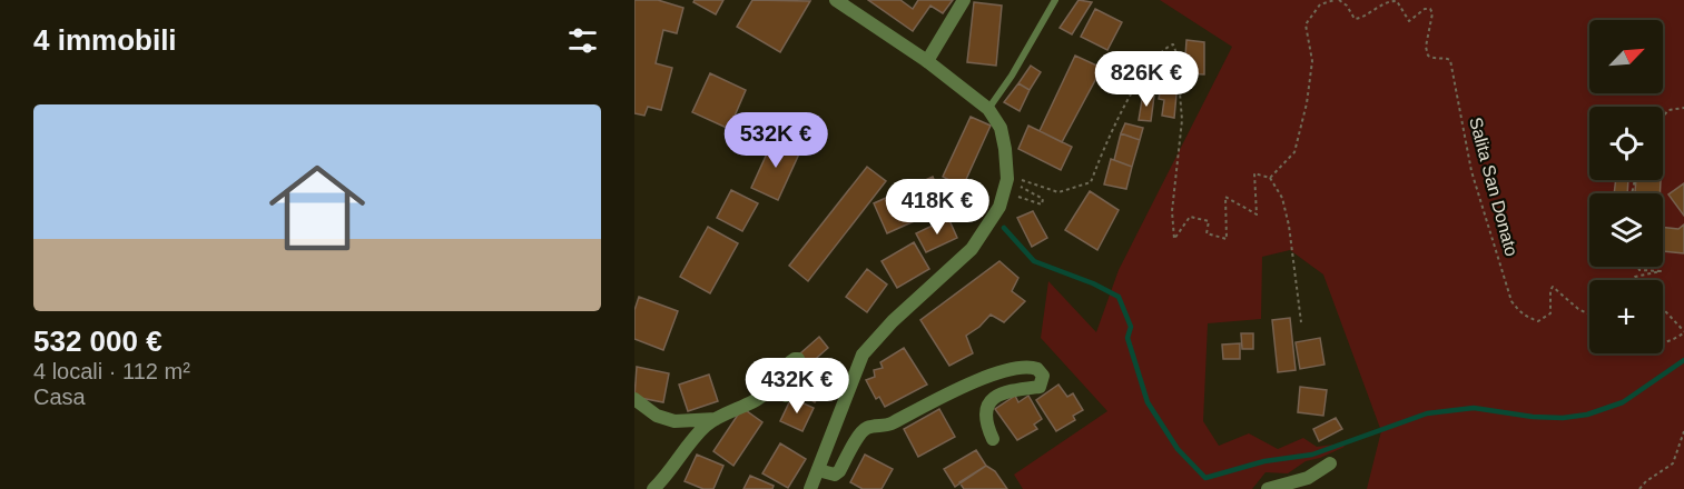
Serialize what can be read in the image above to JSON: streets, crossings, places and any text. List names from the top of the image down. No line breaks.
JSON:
{"streets":{"path":["Salita San Donato"]},"north":"top right","page":{"heading":"4 immobili","map_buttons":"+","price":["826K €","532K €","418K €","432K €"],"list":[{"name":"532 000 €","note":"4 locali · 112 m² · Casa"}]}}
